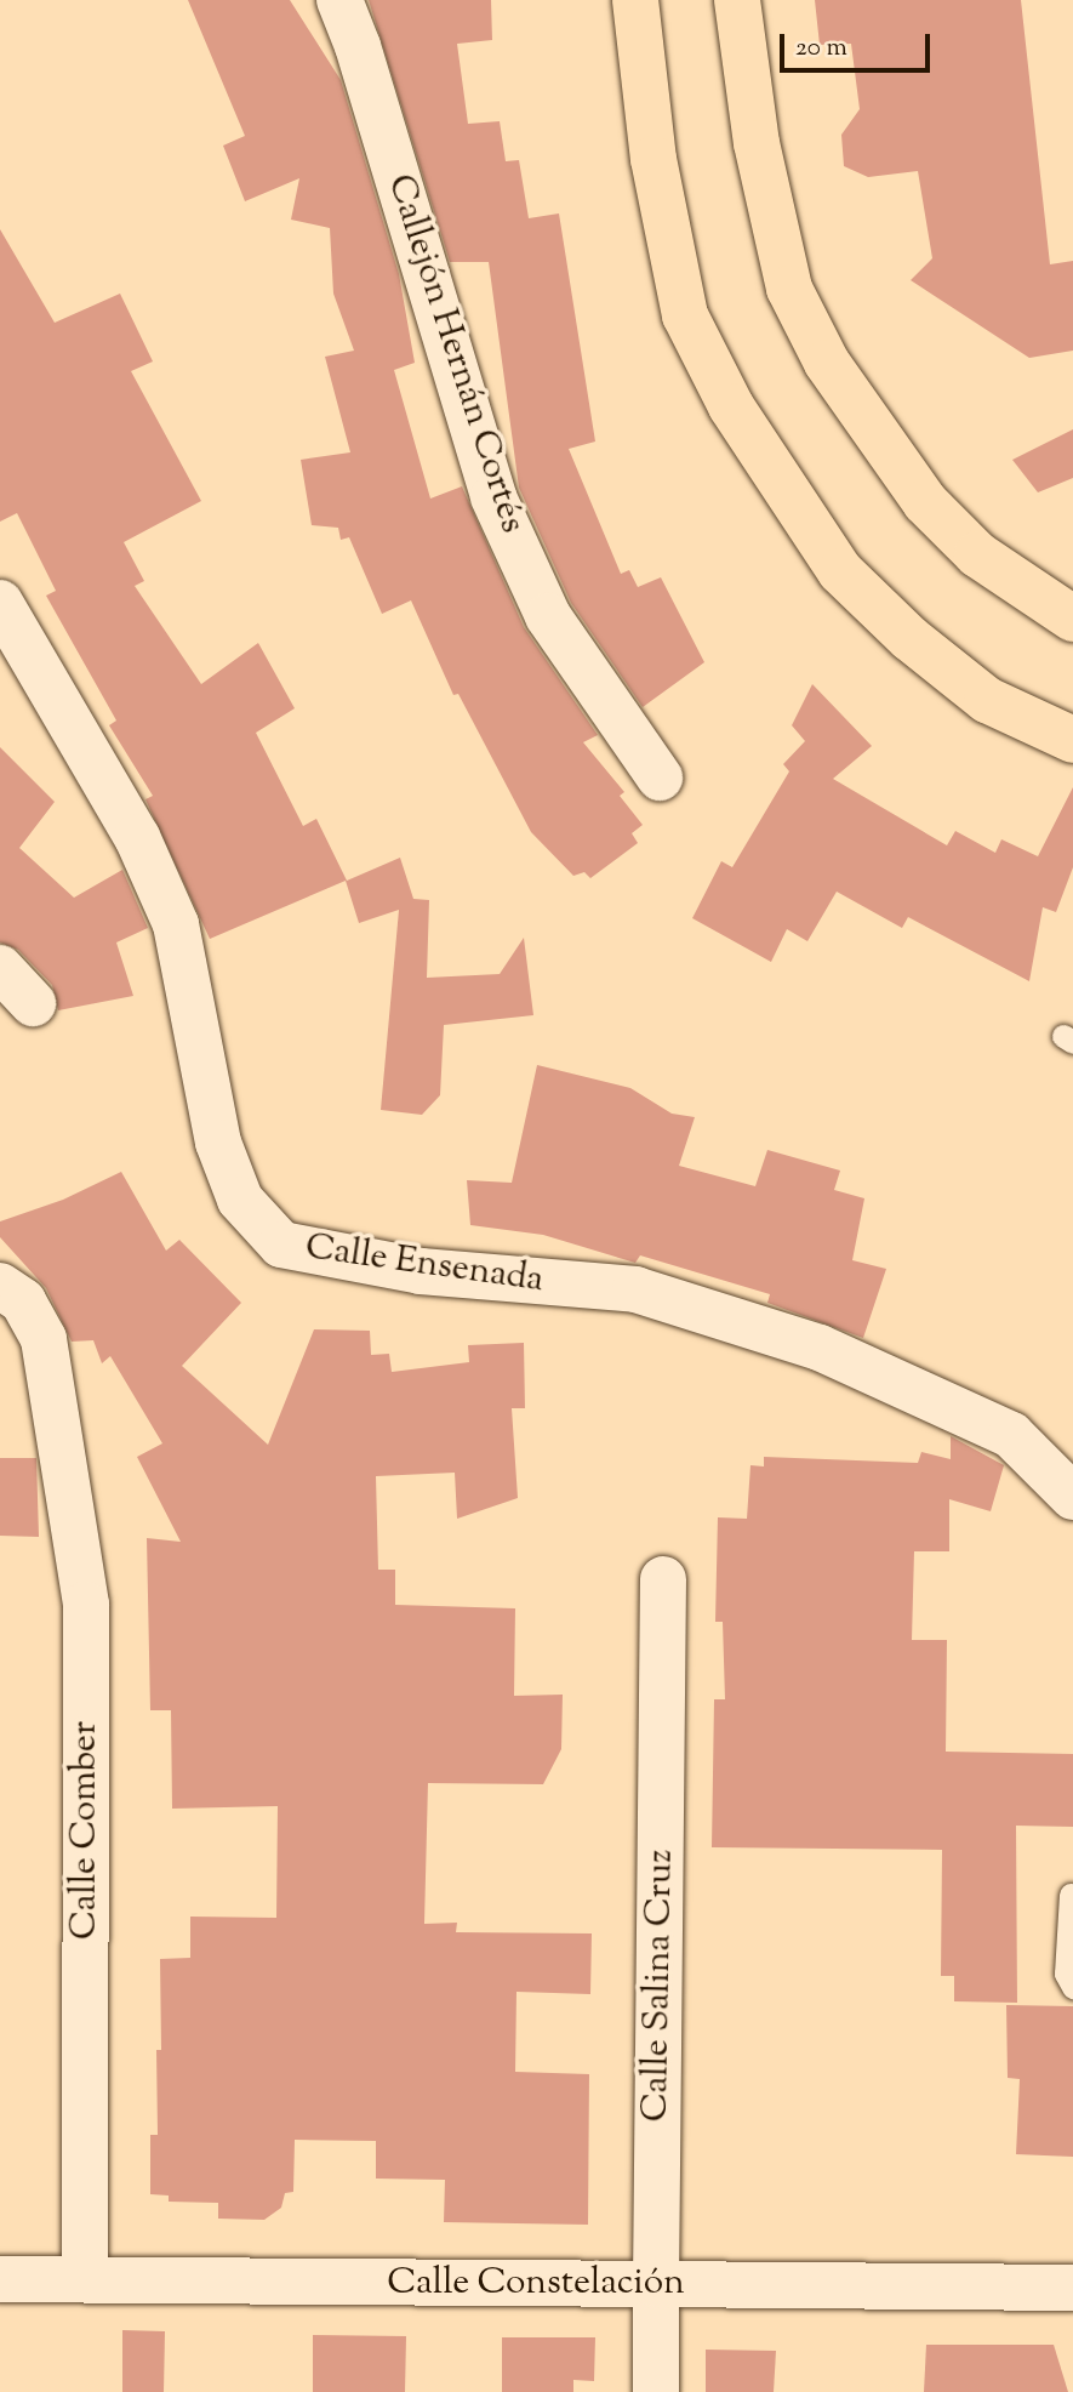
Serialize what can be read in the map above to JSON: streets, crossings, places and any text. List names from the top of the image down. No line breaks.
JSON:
{"streets":{"street":["Callejón Hernán Cortés","Calle Ensenada","Calle Comber","Calle Salina Cruz","Calle Constelación"]},"crossings":[["Calle Comber","Calle Constelación"],["Calle Salina Cruz","Calle Constelación"]],"scale_bar":"20 m"}
